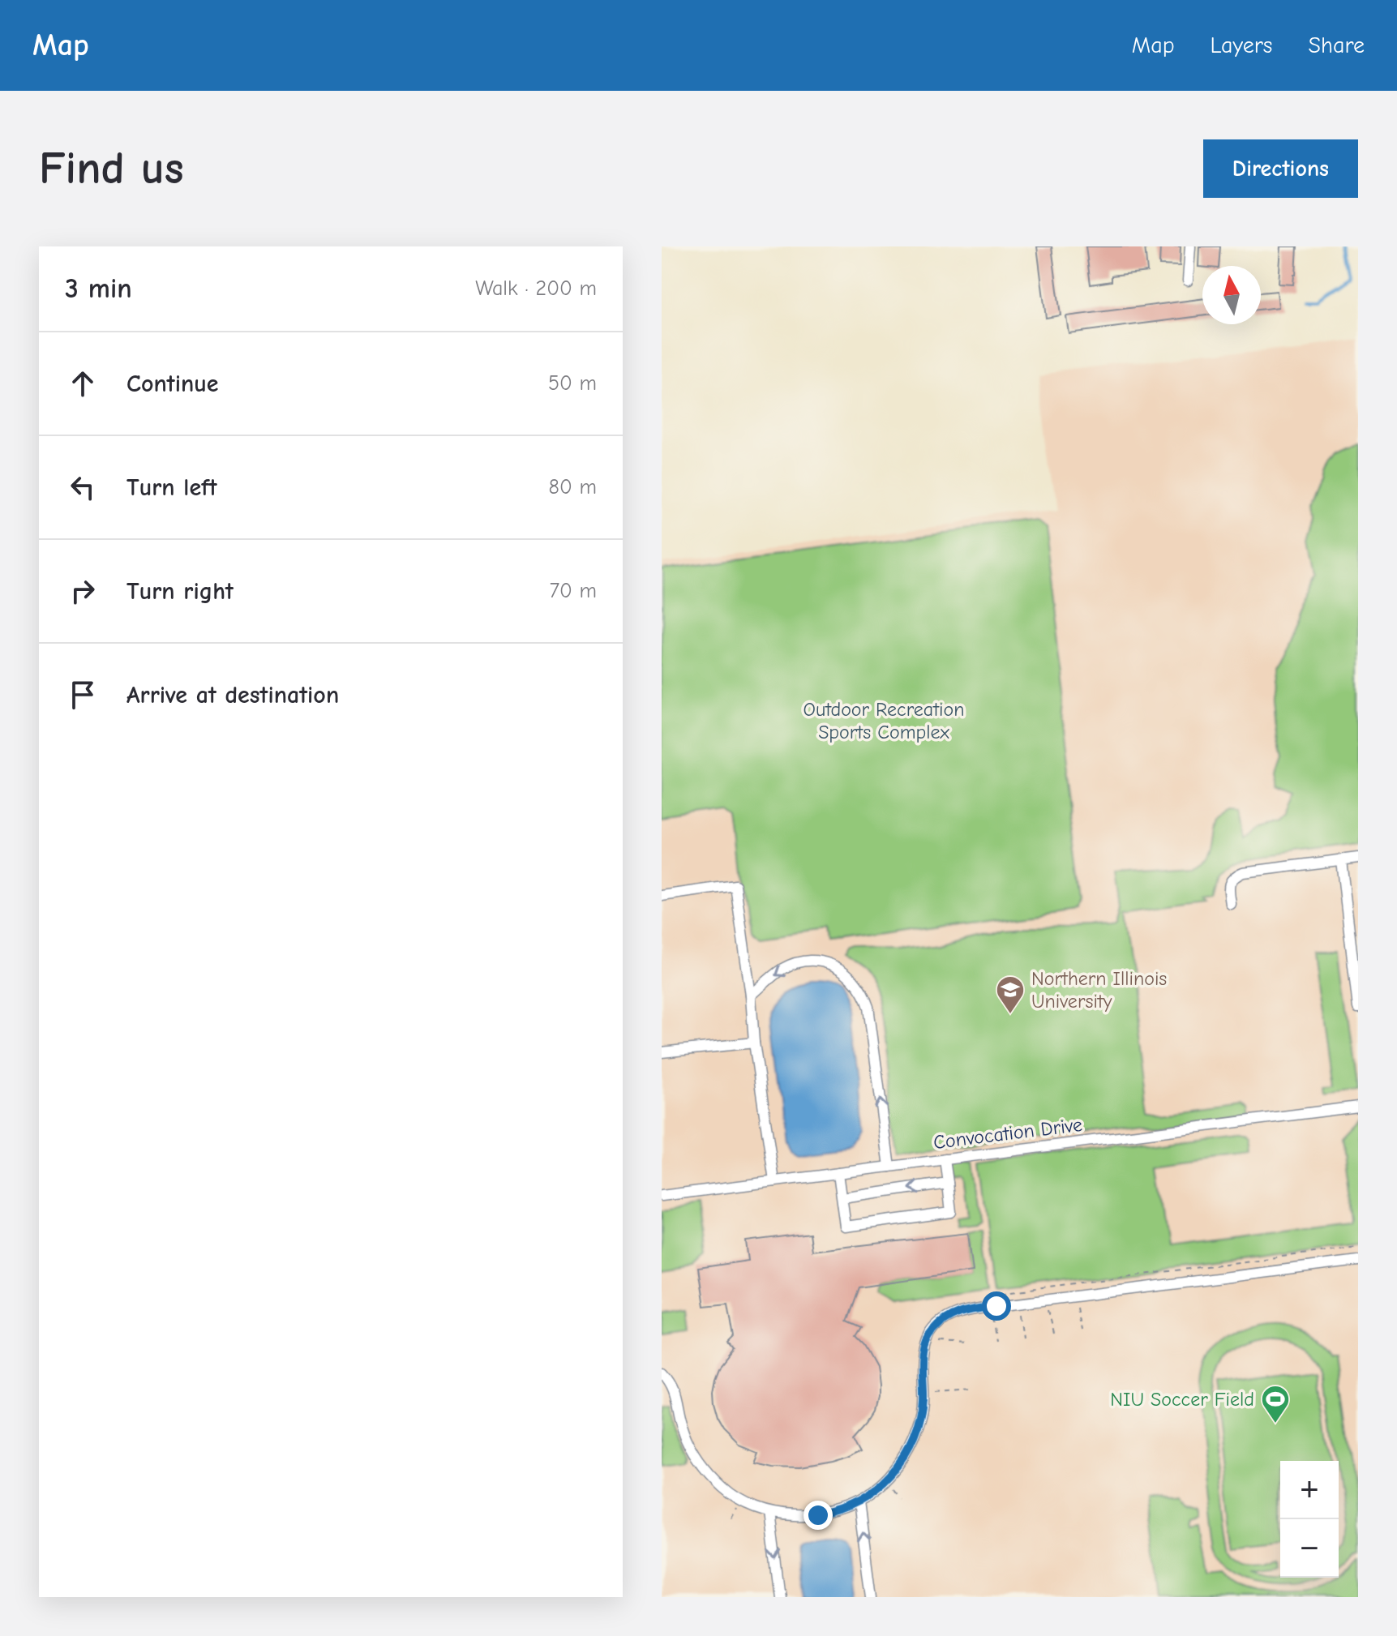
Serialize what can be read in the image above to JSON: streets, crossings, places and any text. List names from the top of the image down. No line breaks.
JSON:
{"streets":{"street":["Convocation Drive"]},"parks":["Outdoor Recreation Sports Complex"],"places":{"school or university":["Northern Illinois University"],"sports":["NIU Soccer Field"]},"north":"top","page":{"header":"Map","nav":["Map","Layers","Share"],"buttons":"Directions","title":"Find us","heading":["3 min","Walk · 200 m"],"list":[["Continue","50 m"],["Turn left","80 m"],["Turn right","70 m"],"Arrive at destination"],"map_buttons":["+","−"]}}
